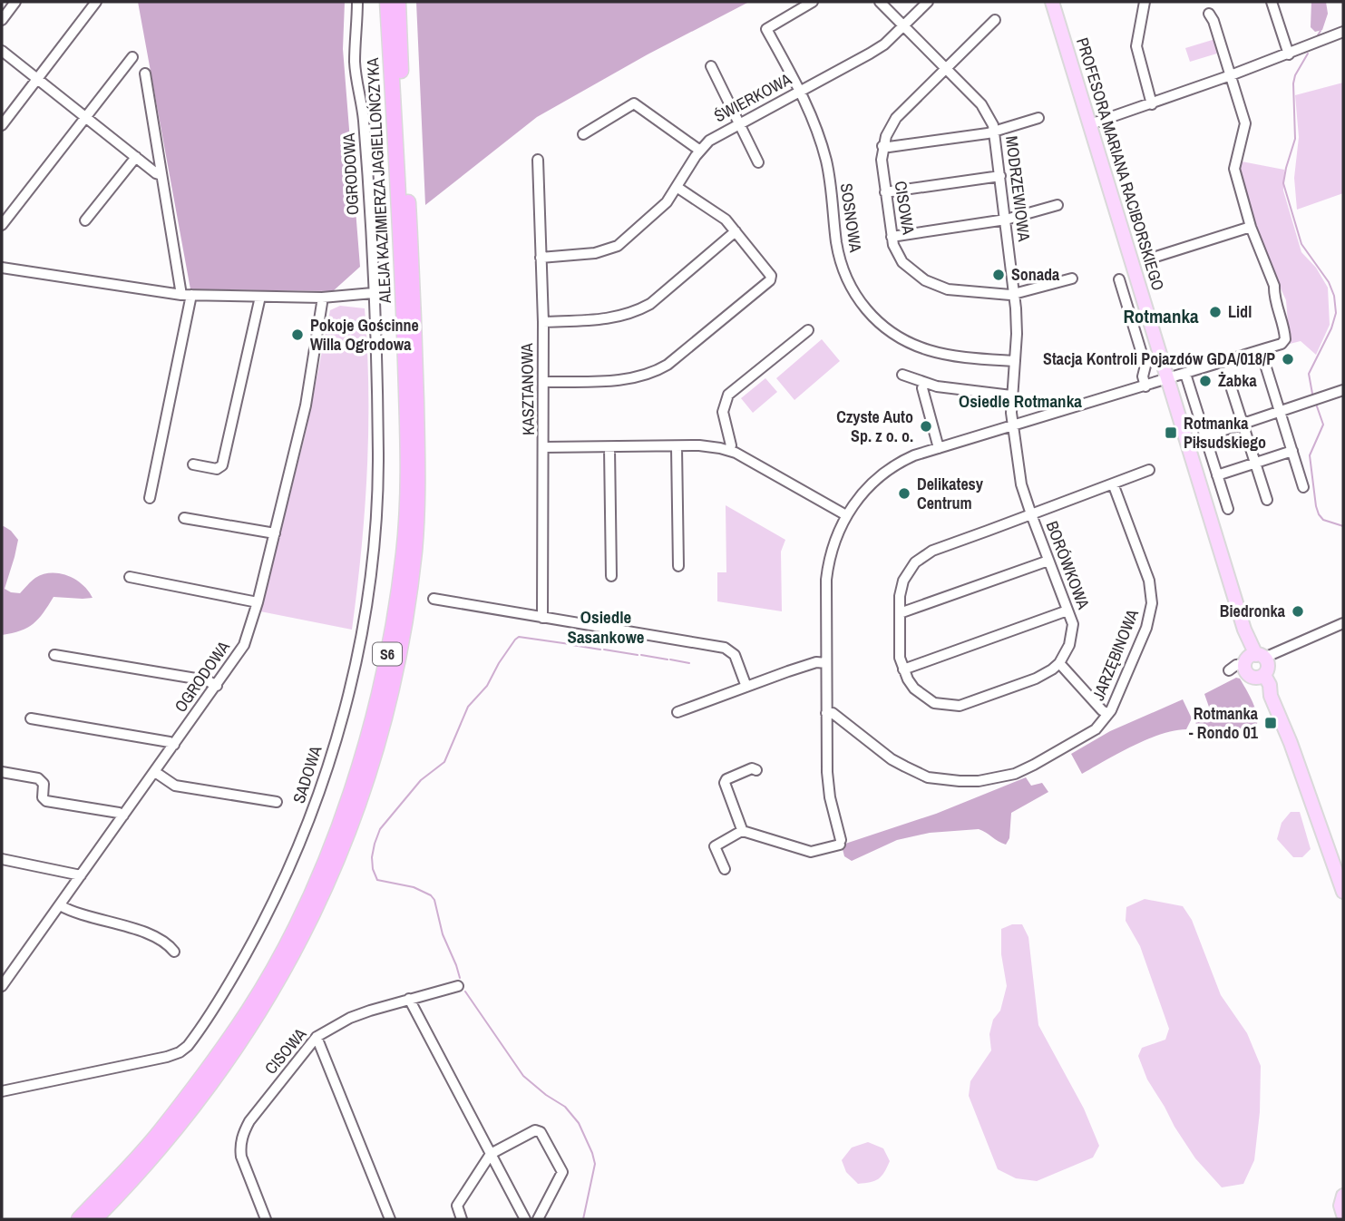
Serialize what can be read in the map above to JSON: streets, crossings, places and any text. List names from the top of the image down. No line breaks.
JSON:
{"streets":{"highway":["ALEJA KAZIMIERZA JAGIELLOŃCZYKA","S6"],"main road":["PROFESORA MARIANA RACIBORSKIEGO"],"street":["ŚWIERKOWA","OGRODOWA","MODRZEWIOWA","CISOWA","SOSNOWA","KASZTANOWA","BORÓWKOWA","JARZĘBINOWA","SADOWA"]},"crossings":[["ŚWIERKOWA","MODRZEWIOWA"],["ŚWIERKOWA","SOSNOWA"],["ŚWIERKOWA","KASZTANOWA"],["OGRODOWA","SADOWA"],["MODRZEWIOWA","CISOWA"],["MODRZEWIOWA","SOSNOWA"],["MODRZEWIOWA","BORÓWKOWA"]],"districts":["Rotmanka","Osiedle Rotmanka","Osiedle Sasankowe"],"places":{"other":["Sonada","Lidl","Pokoje Gościnne Willa Ogrodowa","Stacja Kontroli Pojazdów GDA/018/P","Żabka","Czyste Auto Sp. z o. o.","Delikatesy Centrum","Biedronka"],"transit":["Rotmanka Piłsudskiego","Rotmanka - Rondo 01"]}}
